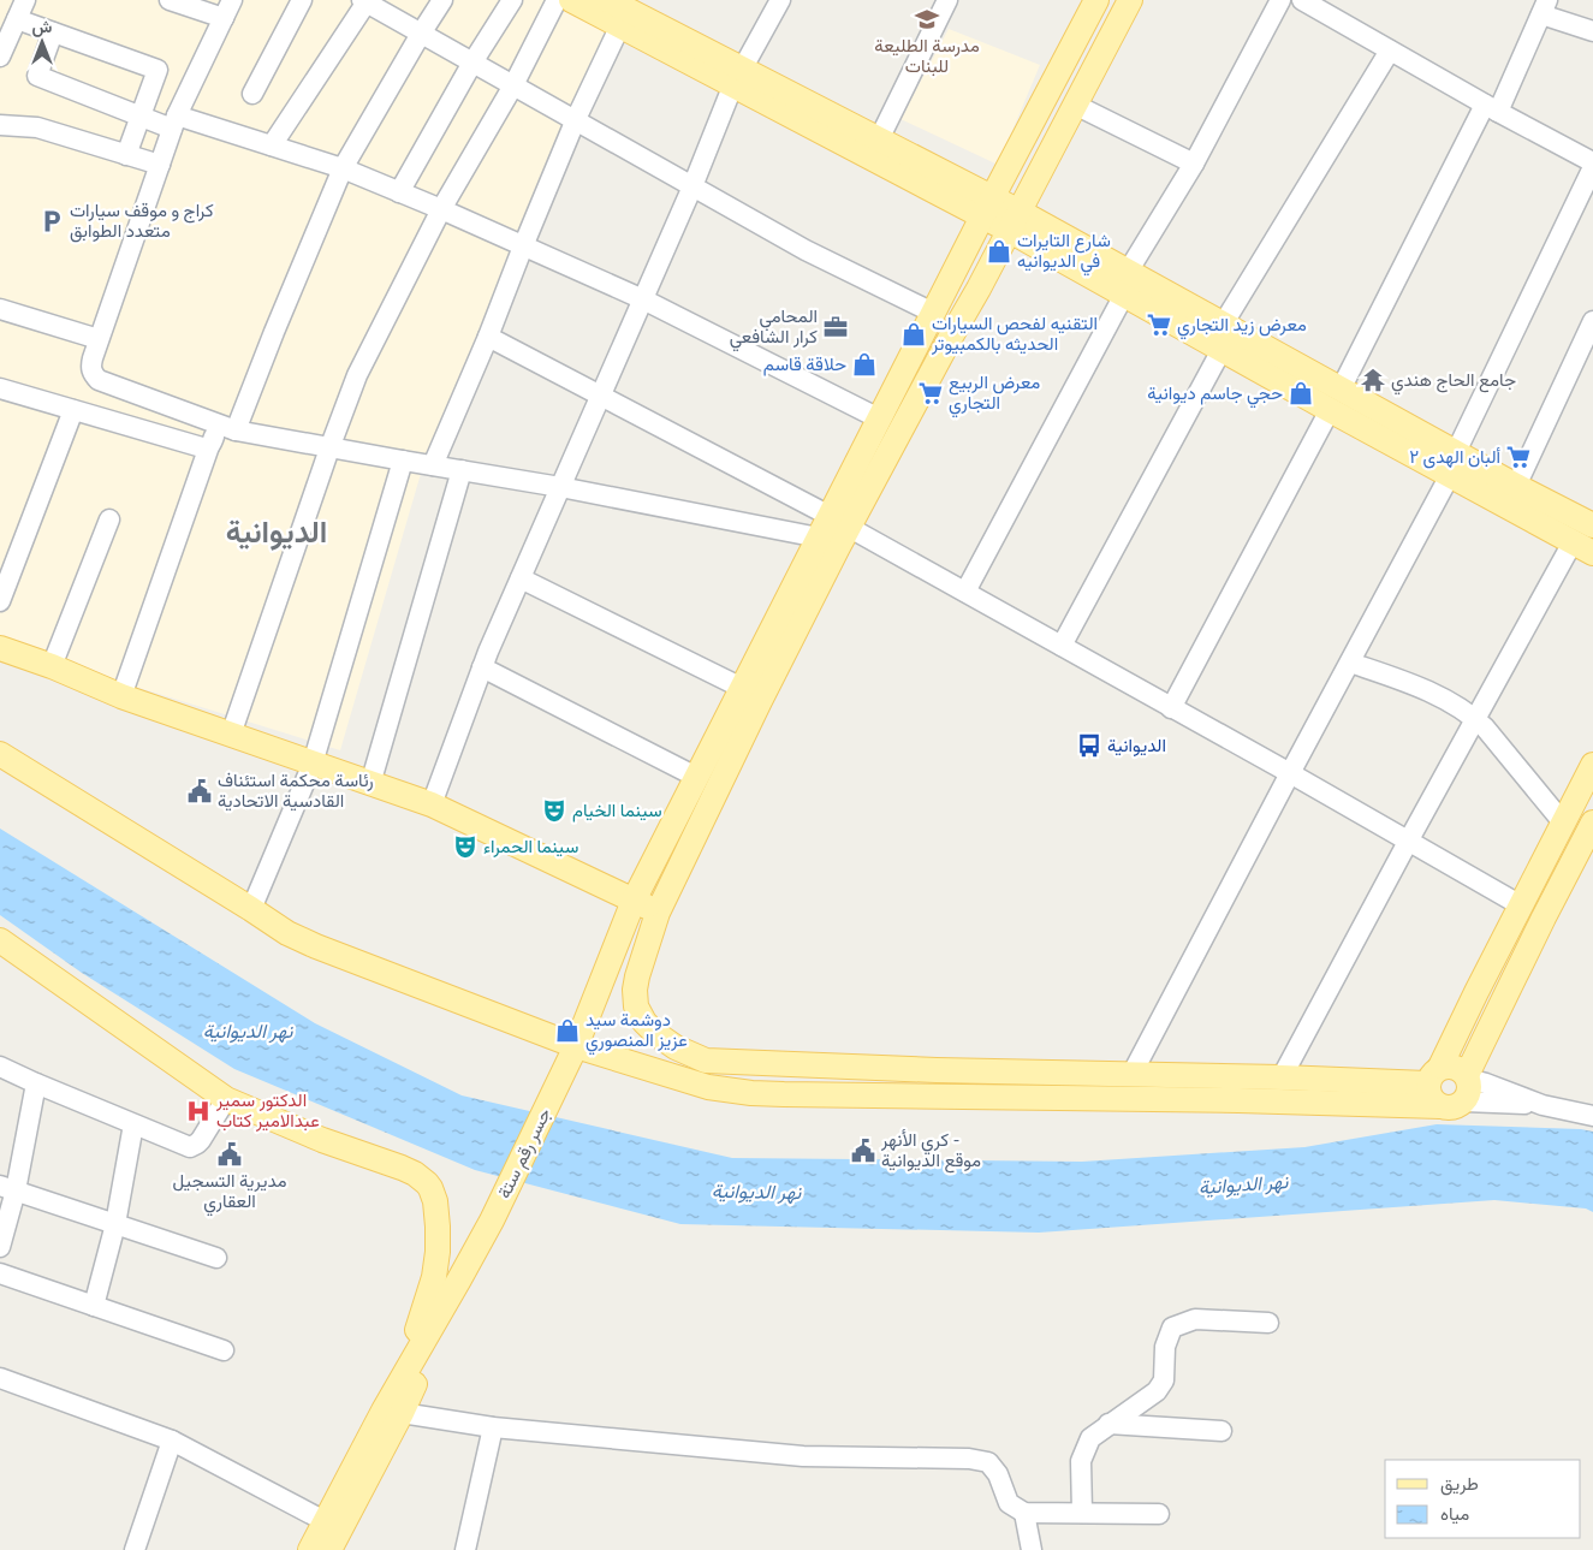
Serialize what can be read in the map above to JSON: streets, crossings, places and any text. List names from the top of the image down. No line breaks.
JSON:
{"streets":{"main road":["جسر رقم ستة"]},"districts":["الديوانية"],"water":["نهر الديوانية"],"places":{"school or university":["مدرسة الطليعة للبنات"],"parking":["كراج و موقف سيارات متعدد الطوابق"],"shop":["شارع التايرات في الديوانيه","التقنيه لفحص السيارات الحديثه بالكمبيوتر","حلاقة قاسم","حجي جاسم ديوانية","دوشمة سيد عزيز المنصوري"],"supermarket":["معرض زيد التجاري","معرض الربيع التجاري","ألبان الهدى ٢"],"office":["المحامي كرار الشافعي"],"temple":["جامع الحاج هندي"],"bus stop":["الديوانية"],"public building":["رئاسة محكمة استئناف القادسية الاتحادية","كري الأنهر - موقع الديوانية","مديرية التسجيل العقاري"],"theatre":["سينما الخيام","سينما الحمراء"],"hospital":["الدكتور سمير عبدالامير كتاب"]},"legend":["طريق","مياه"],"north":"top"}
